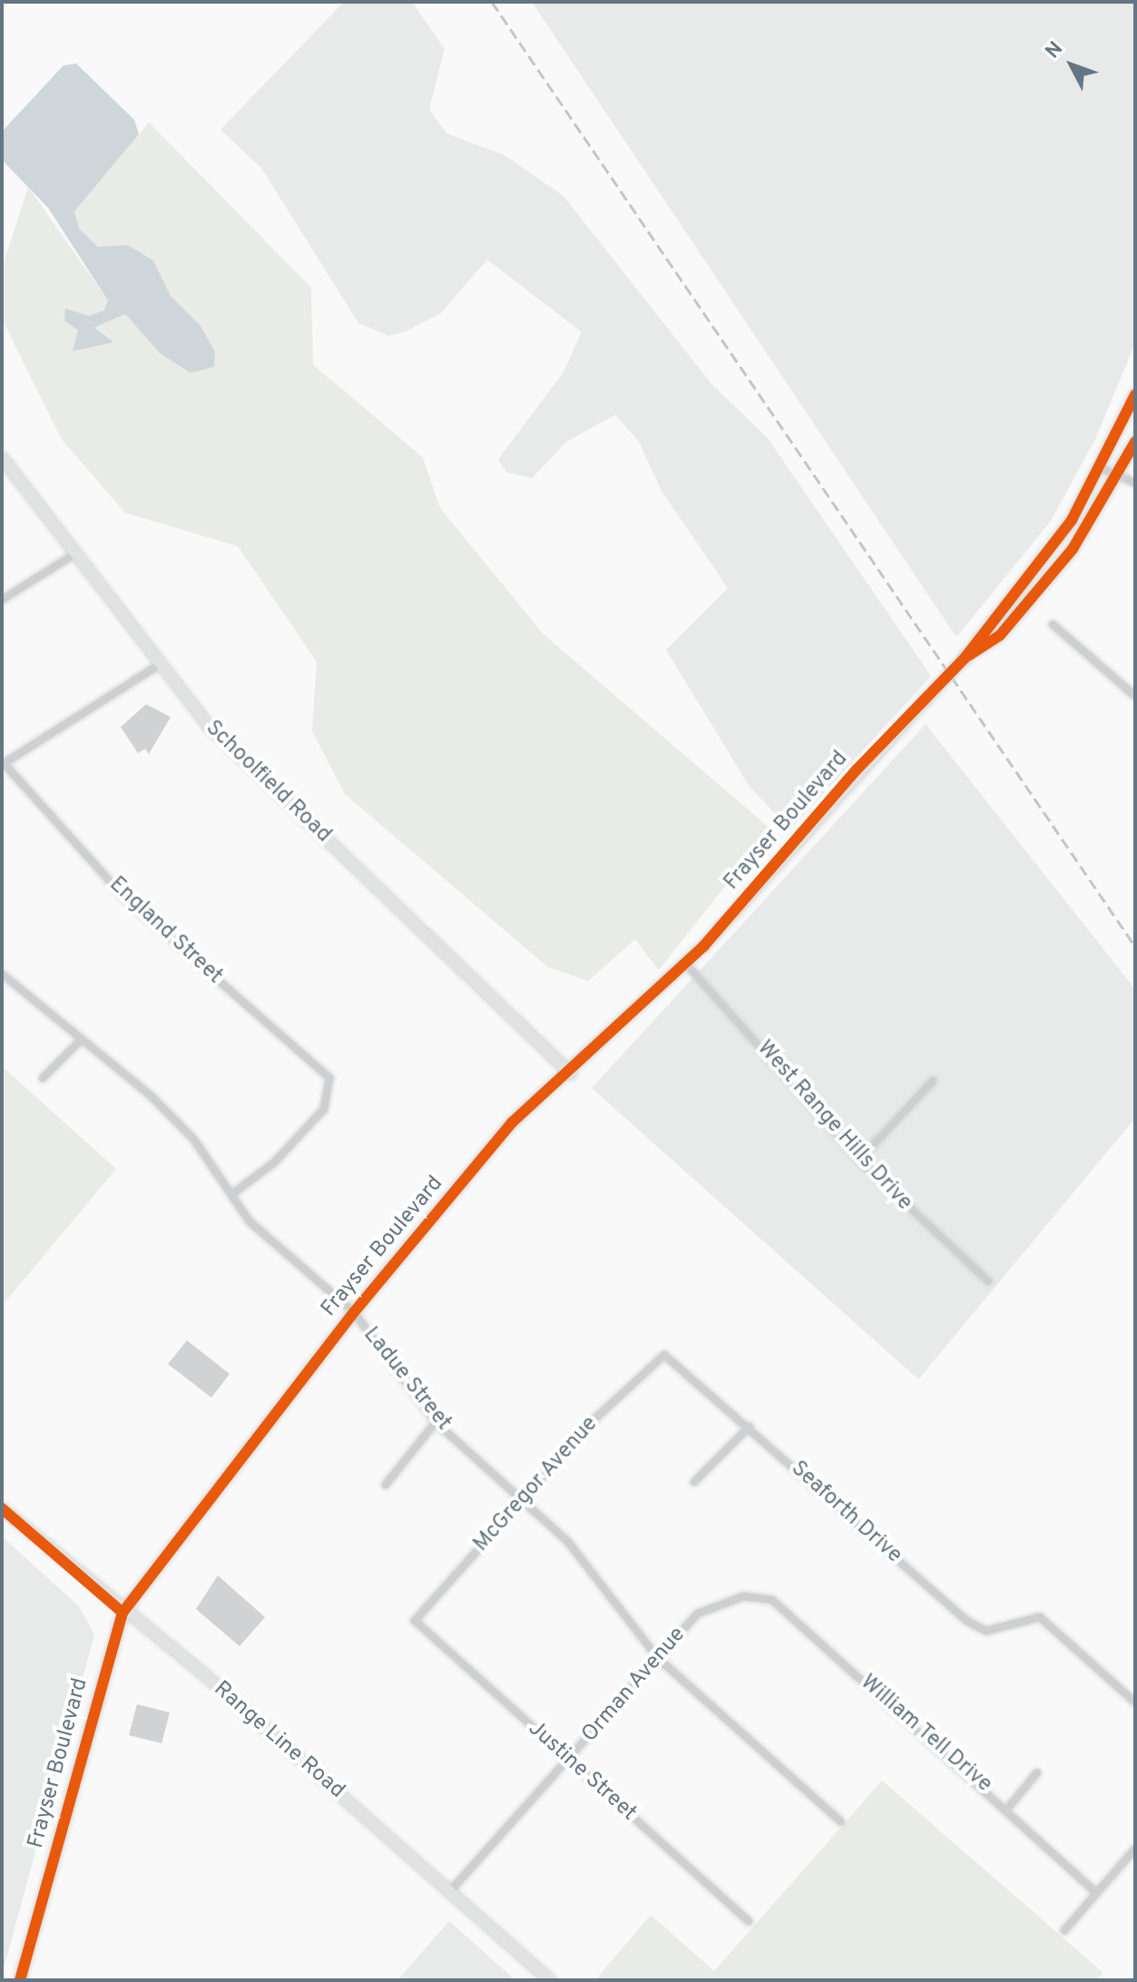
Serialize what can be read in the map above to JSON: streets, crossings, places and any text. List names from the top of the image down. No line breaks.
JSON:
{"streets":{"main road":["Schoolfield Road","Frayser Boulevard","Range Line Road"],"street":["England Street","West Range Hills Drive","Ladue Street","McGregor Avenue","Seaforth Drive","Orman Avenue","William Tell Drive","Justine Street"]},"crossings":[["Schoolfield Road","Frayser Boulevard"],["Frayser Boulevard","West Range Hills Drive"],["Frayser Boulevard","Ladue Street"],["Frayser Boulevard","Range Line Road"],["England Street","Ladue Street"],["Ladue Street","McGregor Avenue"],["Ladue Street","Orman Avenue"],["McGregor Avenue","Seaforth Drive"],["McGregor Avenue","Justine Street"],["Orman Avenue","William Tell Drive"],["Orman Avenue","Range Line Road"],["Orman Avenue","Justine Street"]],"north":"top left"}
